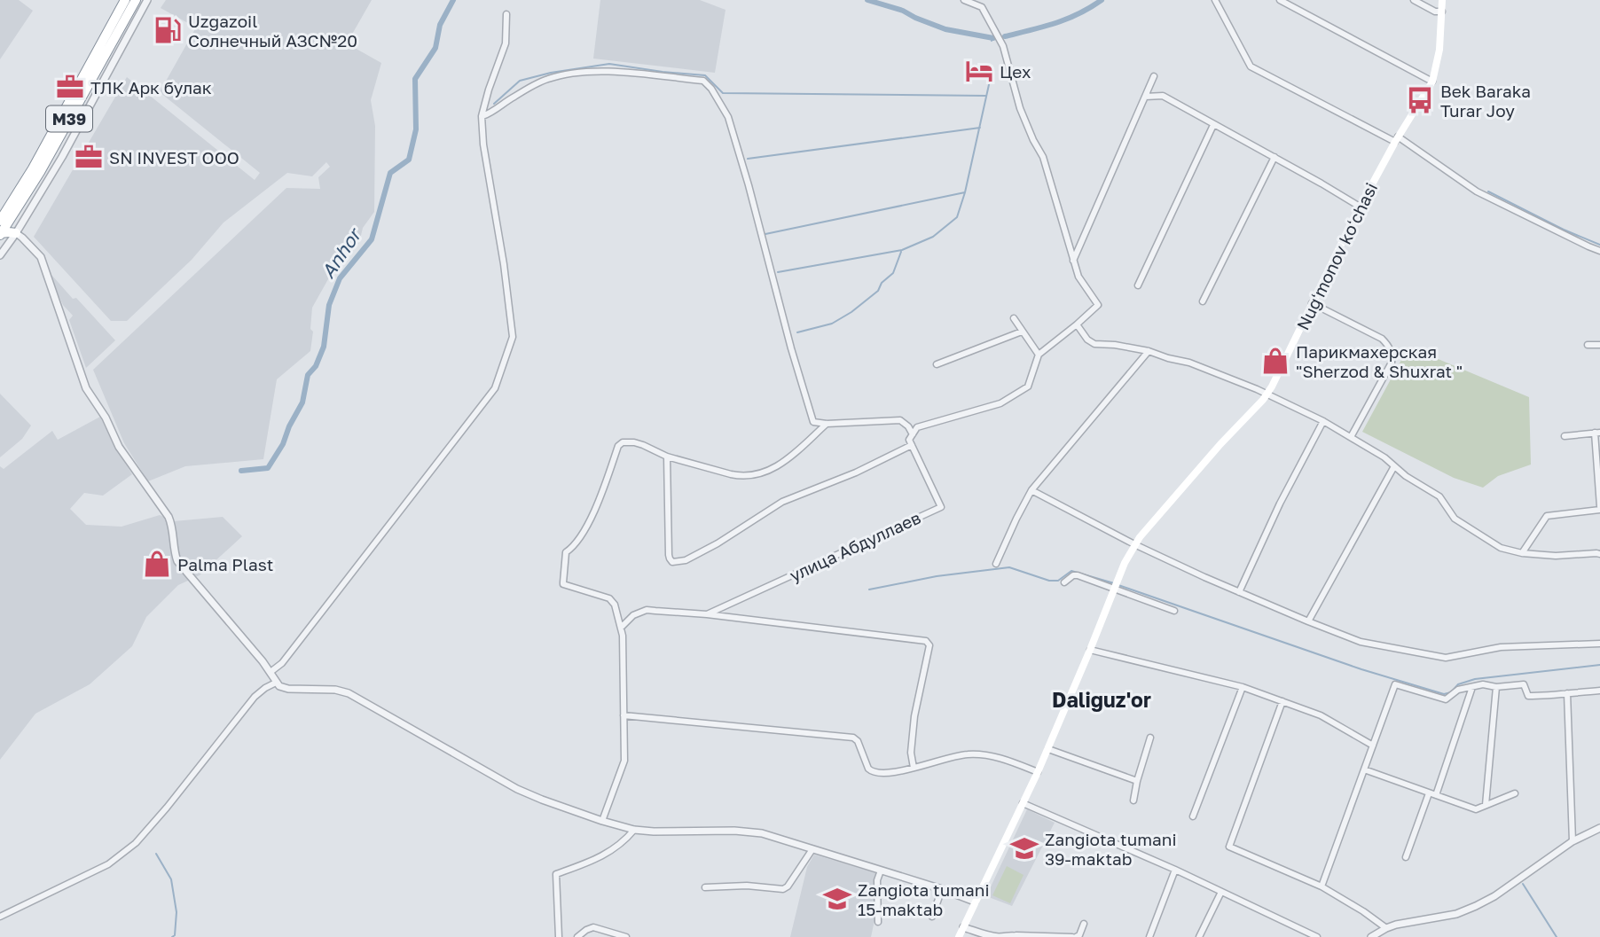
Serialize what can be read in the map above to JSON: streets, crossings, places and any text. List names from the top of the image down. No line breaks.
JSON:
{"streets":{"highway":["M39"],"main road":["Nugʻmonov koʻchasi"],"street":["улица Абдуллаев"]},"districts":["Daliguz'or"],"water":["Anhor"],"places":{"fuel station":["Uzgazoil Солнечный АЗС№20"],"hotel":["Цех"],"office":["ТЛК Арк булак","SN INVEST ООО"],"bus stop":["Bek Baraka Turar Joy"],"shop":["Парикмахерская \"Sherzod & Shuxrat \"","Palma Plast"],"school or university":["Zangiota tumani 39-maktab","Zangiota tumani 15-maktab"]}}
